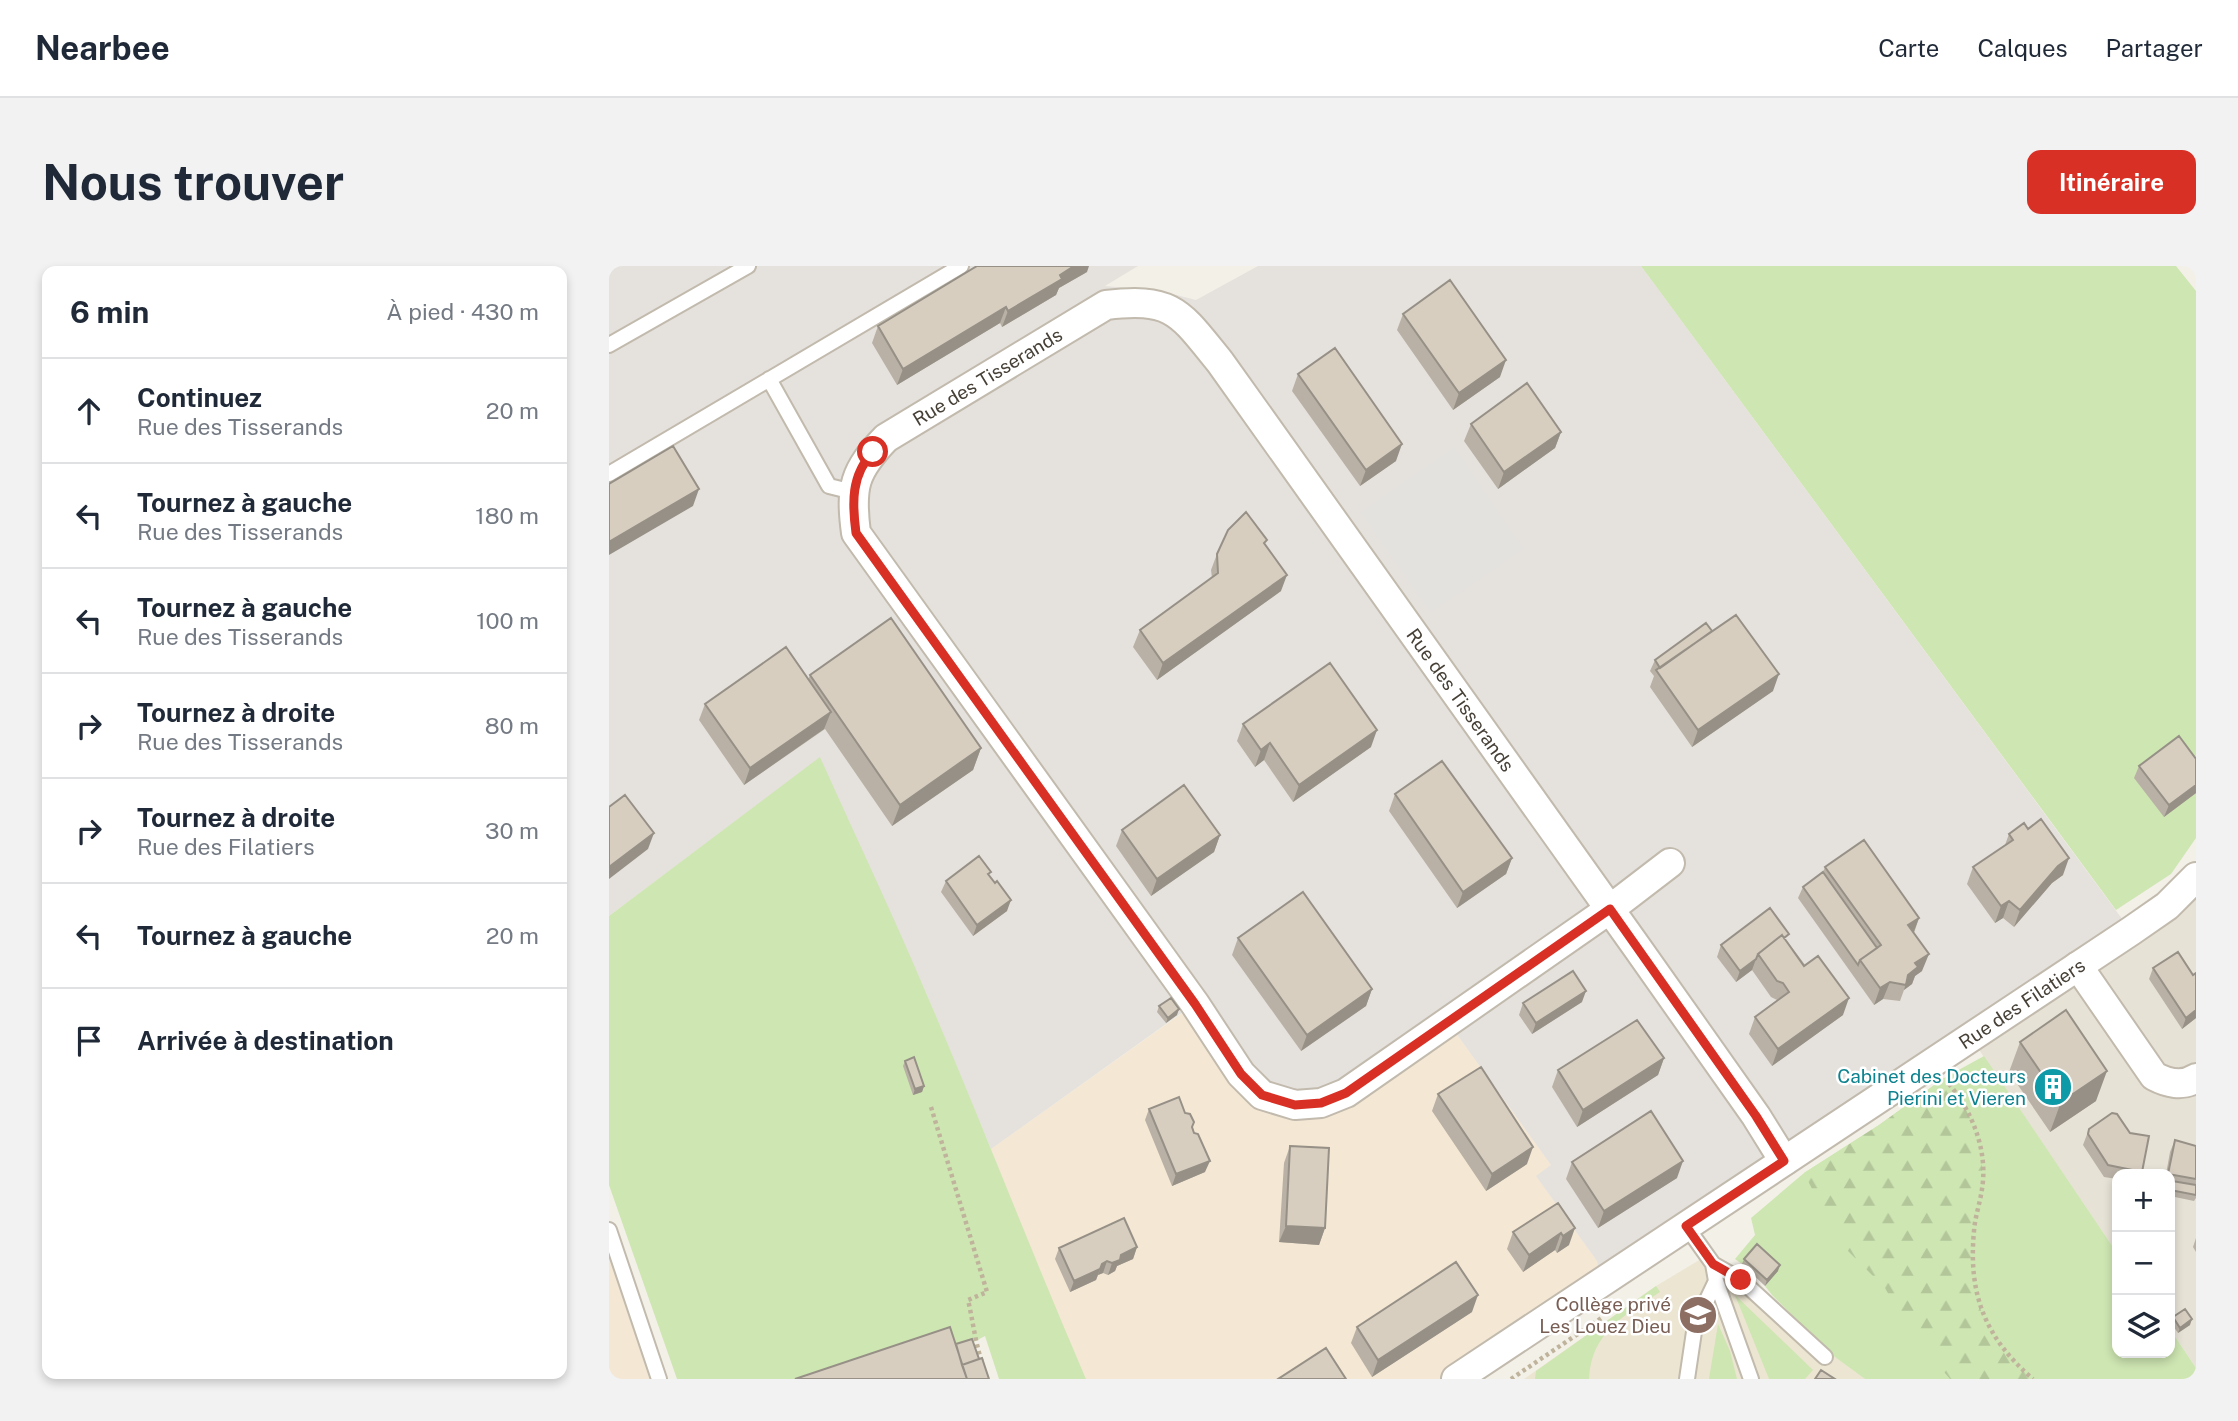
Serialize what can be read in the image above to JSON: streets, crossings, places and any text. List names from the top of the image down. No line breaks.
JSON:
{"streets":{"street":["Rue des Tisserands","Rue des Filatiers"]},"crossings":[["Rue des Tisserands","Rue des Filatiers"]],"places":{"building":["Cabinet des Docteurs Pierini et Vieren"],"school or university":["Collège privé Les Louez Dieu"]},"page":{"header":"Nearbee","nav":["Carte","Calques","Partager"],"buttons":"Itinéraire","title":"Nous trouver","heading":["6 min","À pied · 430 m"],"list":[["Continuez","Rue des Tisserands","20 m"],["Tournez à gauche","Rue des Tisserands","180 m"],["Tournez à gauche","Rue des Tisserands","100 m"],["Tournez à droite","Rue des Tisserands","80 m"],["Tournez à droite","Rue des Filatiers","30 m"],["Tournez à gauche","20 m"],"Arrivée à destination"],"map_buttons":["+","−"]}}
